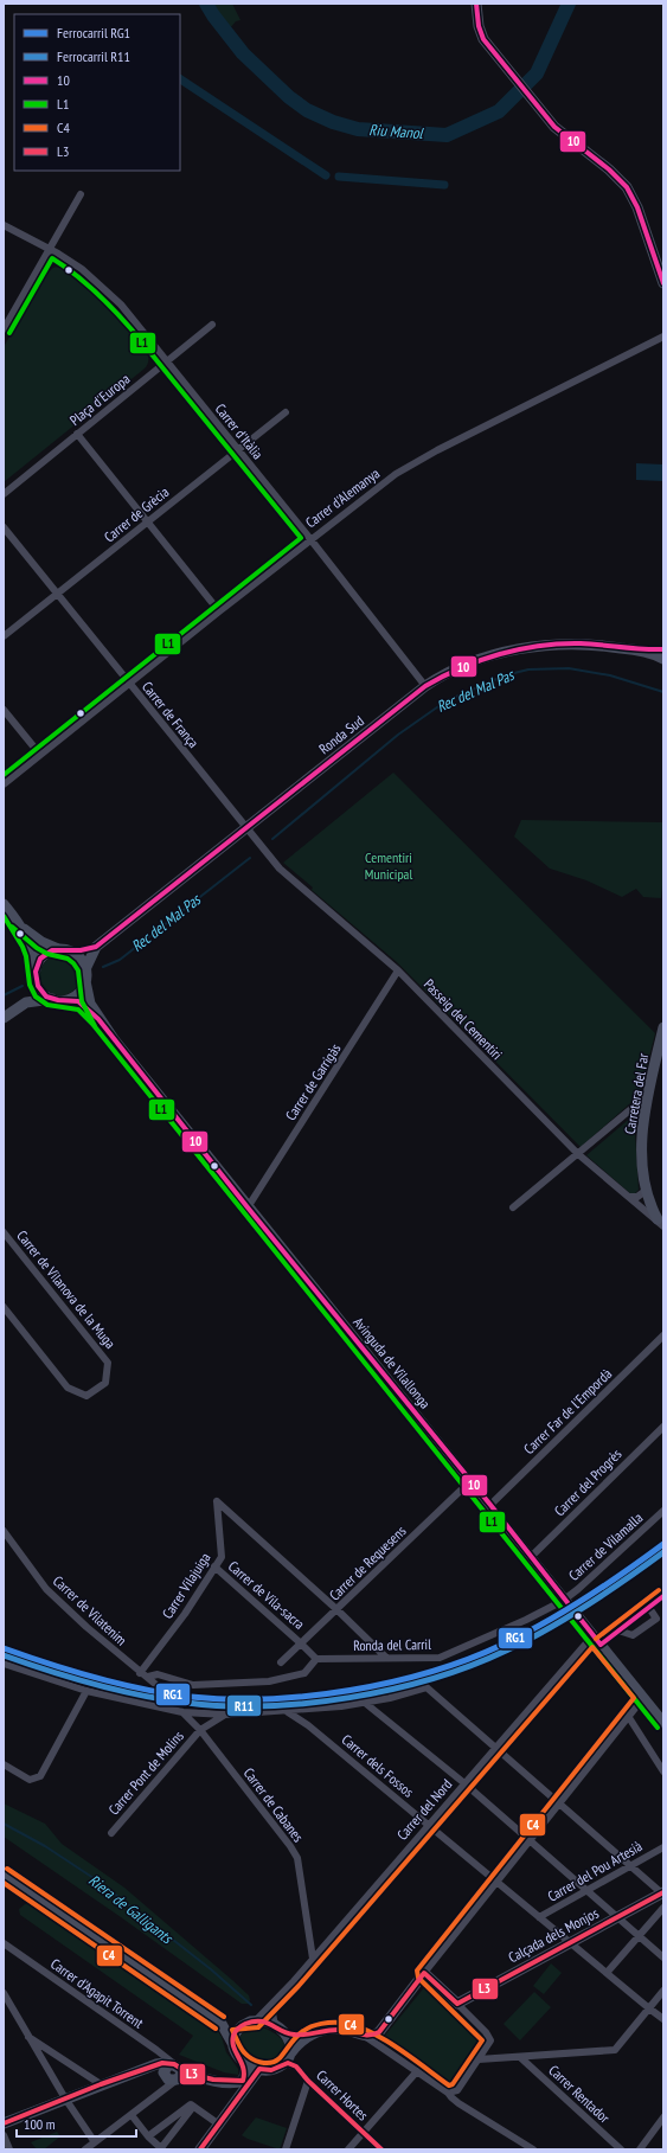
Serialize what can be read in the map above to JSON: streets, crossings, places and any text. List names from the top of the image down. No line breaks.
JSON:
{"streets":{"street":["Plaça d'Europa","Carrer d'Itàlia","Carrer d'Alemanya","Carrer de Grècia","Carrer de França","Ronda Sud","Passeig del Cementiri","Carrer de Garrigàs","Carretera del Far","Carrer de Vilanova de la Muga","Avinguda de Vilallonga","Carrer Far de l'Empordà","Carrer del Progrès","Carrer de Vilamalla","Carrer de Requesens","Carrer Vilajuiga","Carrer de Vila-sacra","Carrer de Vilatenim","Ronda del Carril","Carrer dels Fossos","Carrer Pont de Molins","Carrer de Cabanes","Carrer del Nord","Carrer del Pou Artesià","Calçada dels Monjos","Carrer d'Agapit Torrent","Carrer Rentador","Carrer Hortes"]},"crossings":[["Plaça d'Europa","Carrer d'Itàlia"],["Carrer d'Itàlia","Carrer d'Alemanya"],["Carrer d'Itàlia","Carrer de Grècia"],["Carrer d'Itàlia","Ronda Sud"],["Carrer d'Alemanya","Carrer de França"],["Carrer de Grècia","Carrer de França"],["Carrer de França","Ronda Sud"],["Carrer de França","Passeig del Cementiri"],["Ronda Sud","Passeig del Cementiri"],["Ronda Sud","Avinguda de Vilallonga"],["Passeig del Cementiri","Carrer de Garrigàs"],["Passeig del Cementiri","Carretera del Far"],["Carrer de Garrigàs","Avinguda de Vilallonga"],["Avinguda de Vilallonga","Carrer Far de l'Empordà"],["Avinguda de Vilallonga","Carrer del Progrès"],["Avinguda de Vilallonga","Carrer de Vilamalla"],["Avinguda de Vilallonga","Carrer de Requesens"],["Avinguda de Vilallonga","Ronda del Carril"],["Avinguda de Vilallonga","Carrer del Nord"],["Carrer de Vilamalla","Ronda del Carril"],["Carrer de Requesens","Carrer Vilajuiga"],["Carrer de Requesens","Carrer de Vila-sacra"],["Carrer Vilajuiga","Carrer de Vila-sacra"],["Carrer Vilajuiga","Carrer de Vilatenim"],["Carrer de Vilatenim","Ronda del Carril"],["Carrer dels Fossos","Carrer del Nord"],["Carrer dels Fossos","Carrer del Pou Artesià"],["Carrer dels Fossos","Calçada dels Monjos"],["Carrer Pont de Molins","Carrer de Cabanes"],["Carrer de Cabanes","Carrer del Nord"],["Carrer del Nord","Carrer Hortes"]],"water":["Riu Manol","Rec del Mal Pas","Riera de Galligants"],"parks":["Cementiri Municipal"],"lines":["transit line 10","transit line L1","rail line RG1","rail line R11","transit line C4","transit line L3"],"legend":["Ferrocarril RG1","Ferrocarril R11","10","L1","C4","L3"],"scale_bar":"100 m"}
